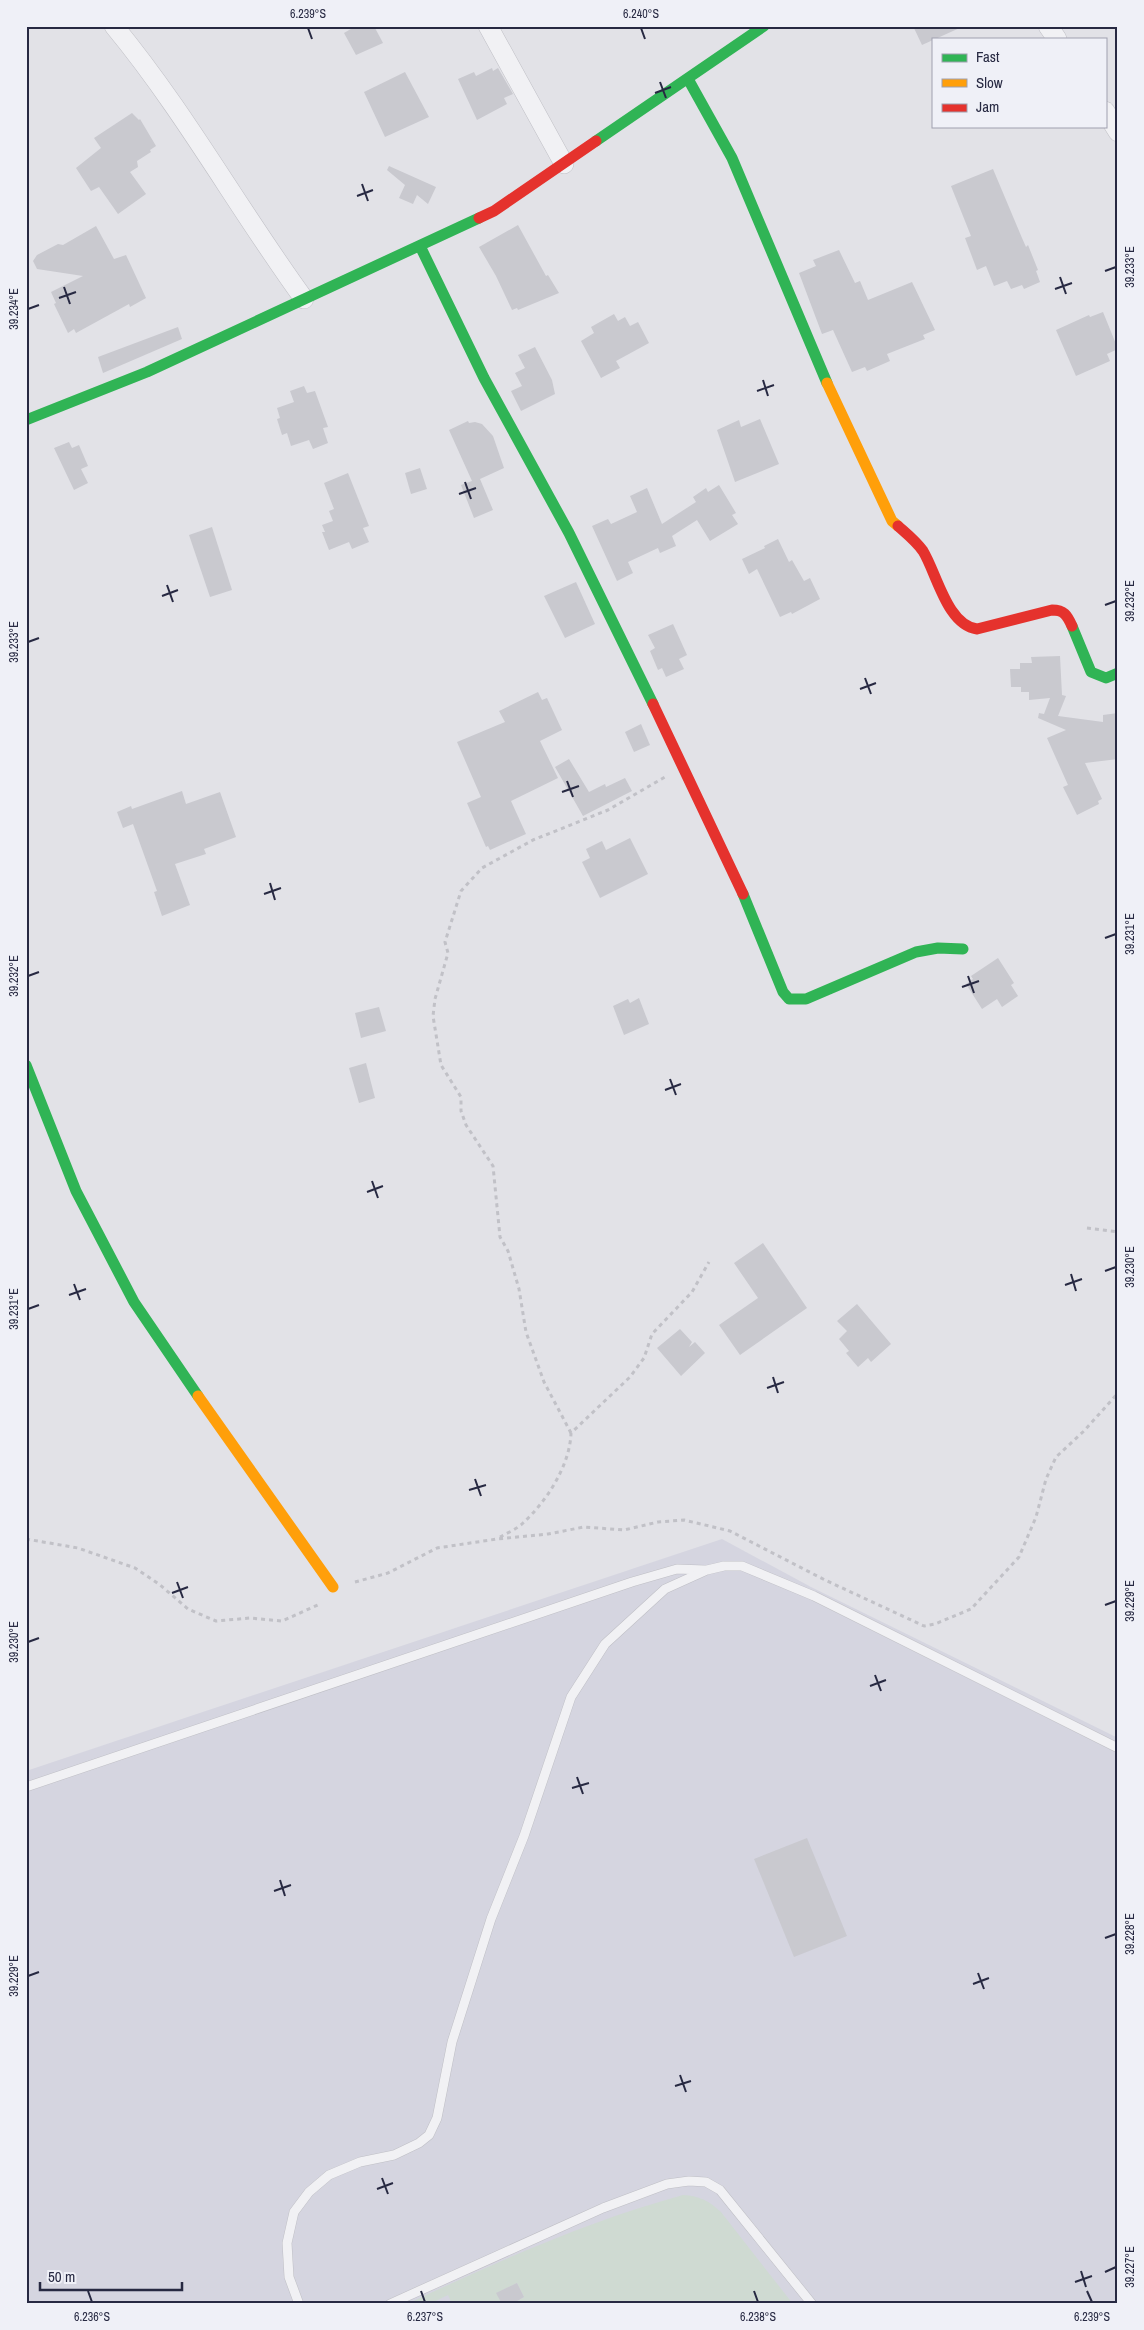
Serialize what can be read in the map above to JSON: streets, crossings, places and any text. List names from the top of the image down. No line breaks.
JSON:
{"legend":["Fast","Slow","Jam"],"scale_bar":"50 m","coordinates":["6.239°S","6.240°S","39.233°E","39.234°E","39.232°E","39.231°E","39.230°E","39.229°E","39.228°E","39.227°E","6.236°S","6.237°S","6.238°S"]}
